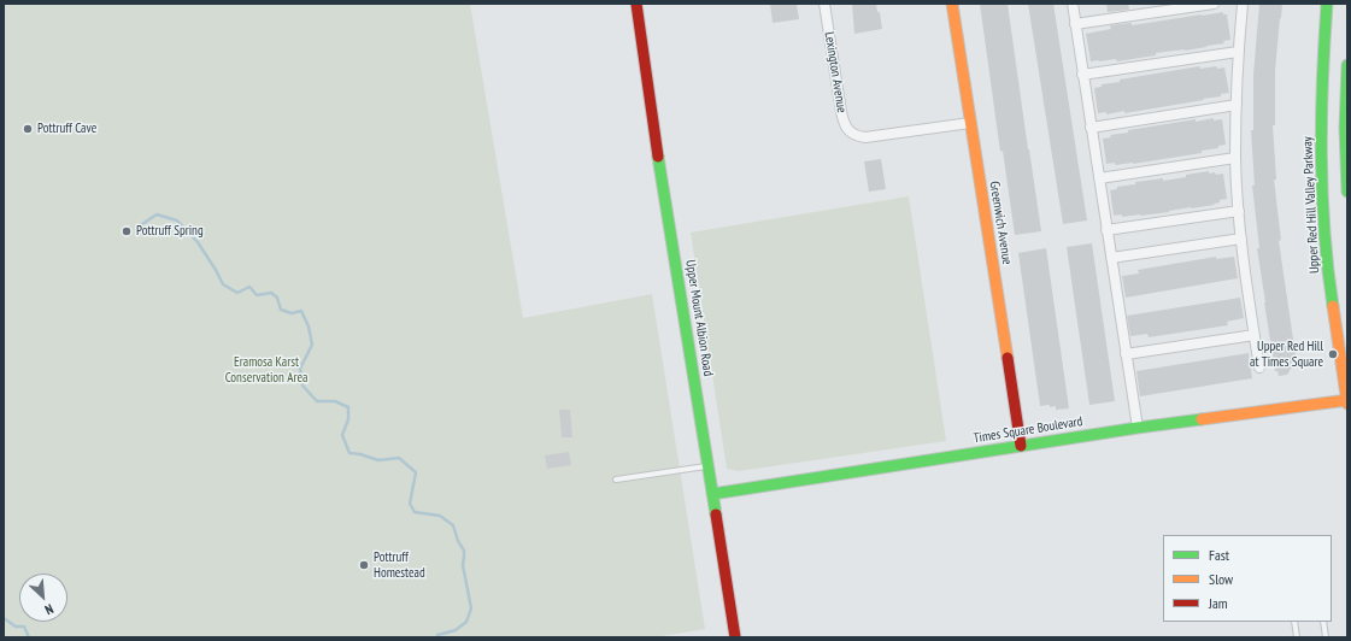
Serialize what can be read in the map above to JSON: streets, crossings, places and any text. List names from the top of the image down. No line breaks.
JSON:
{"streets":{"street":["Lexington Avenue","Upper Red Hill Valley Parkway","Greenwich Avenue","Upper Mount Albion Road","Times Square Boulevard"]},"crossings":[["Lexington Avenue","Greenwich Avenue"],["Upper Red Hill Valley Parkway","Times Square Boulevard"],["Greenwich Avenue","Times Square Boulevard"],["Upper Mount Albion Road","Times Square Boulevard"]],"parks":["Eramosa Karst Conservation Area"],"places":["Pottruff Cave","Pottruff Spring","Upper Red Hill at Times Square","Pottruff Homestead"],"legend":["Fast","Slow","Jam"],"north":"bottom right"}
